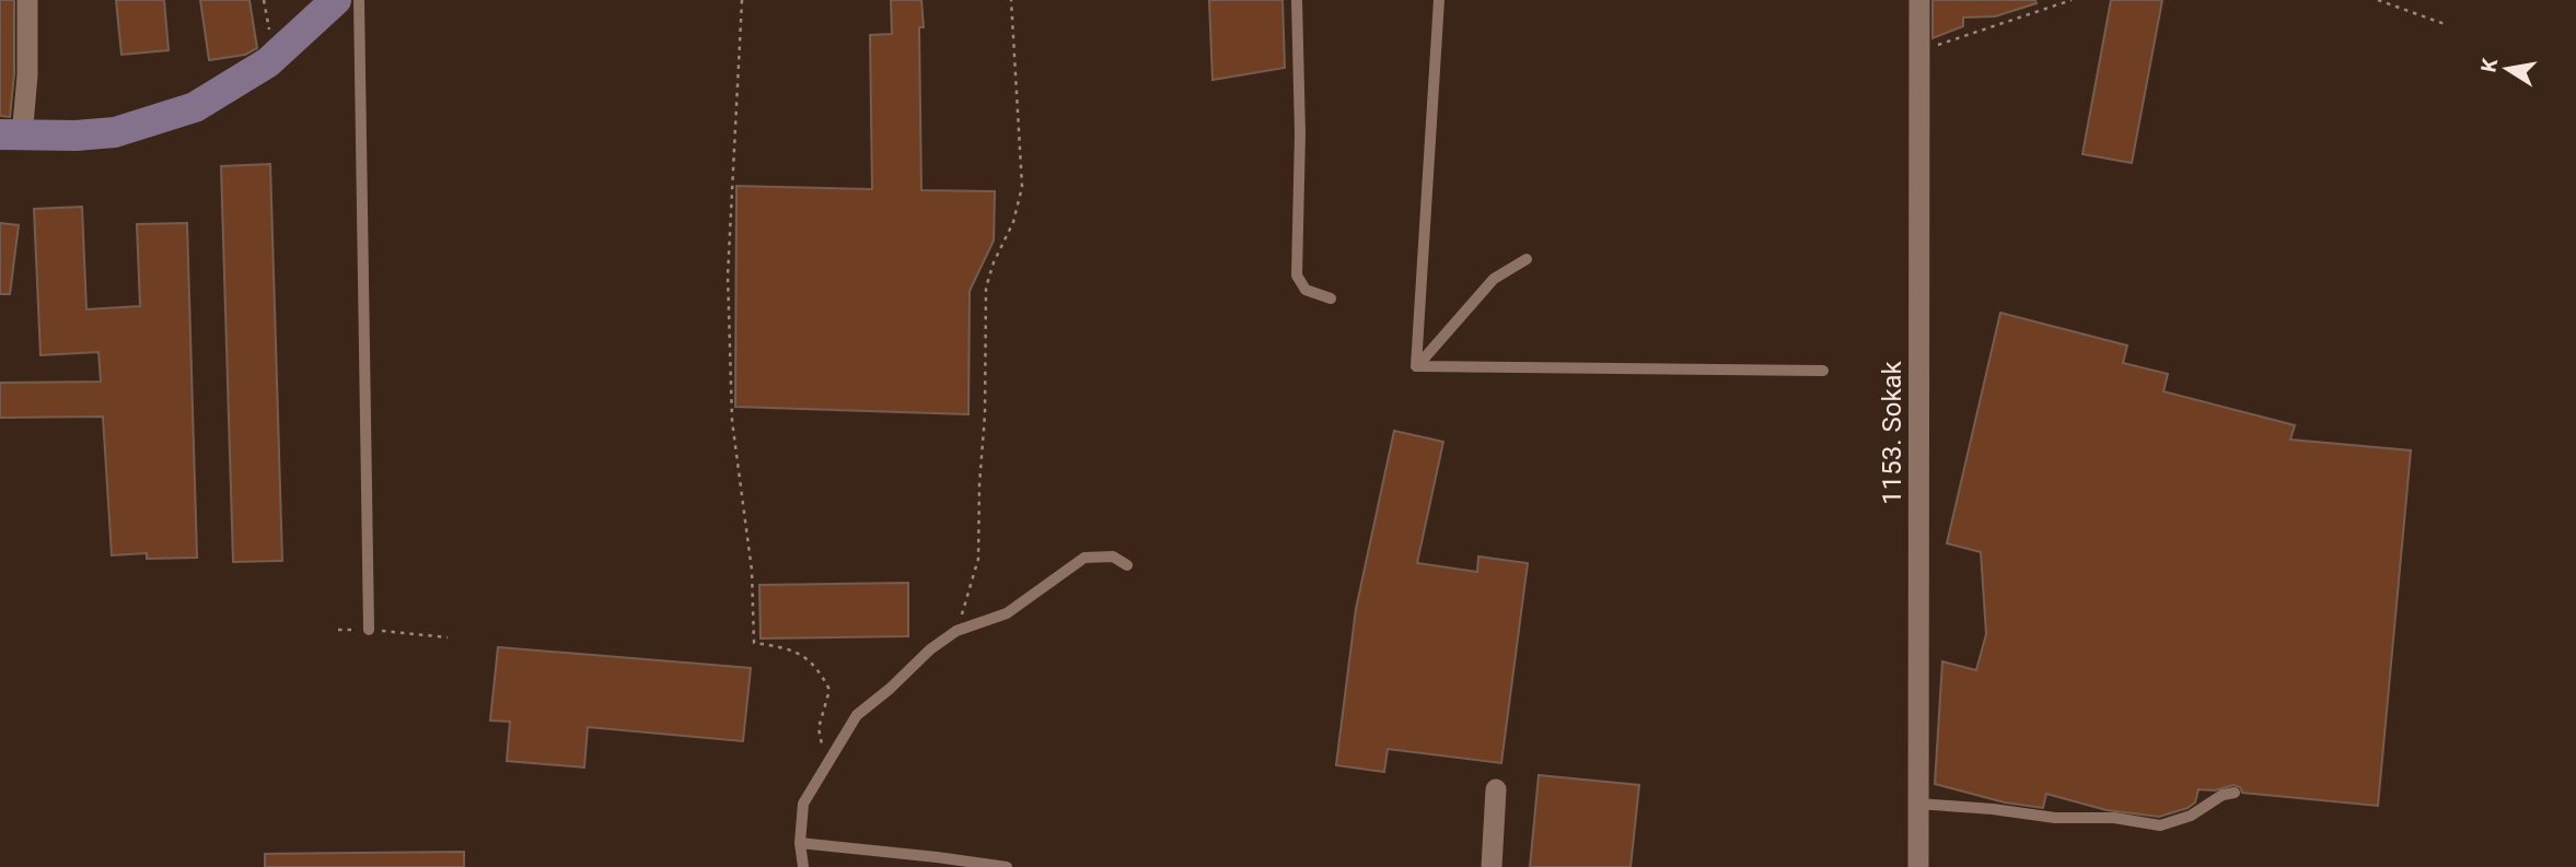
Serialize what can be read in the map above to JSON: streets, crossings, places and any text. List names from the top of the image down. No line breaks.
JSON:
{"streets":{"street":["1153. Sokak"]},"north":"left"}
